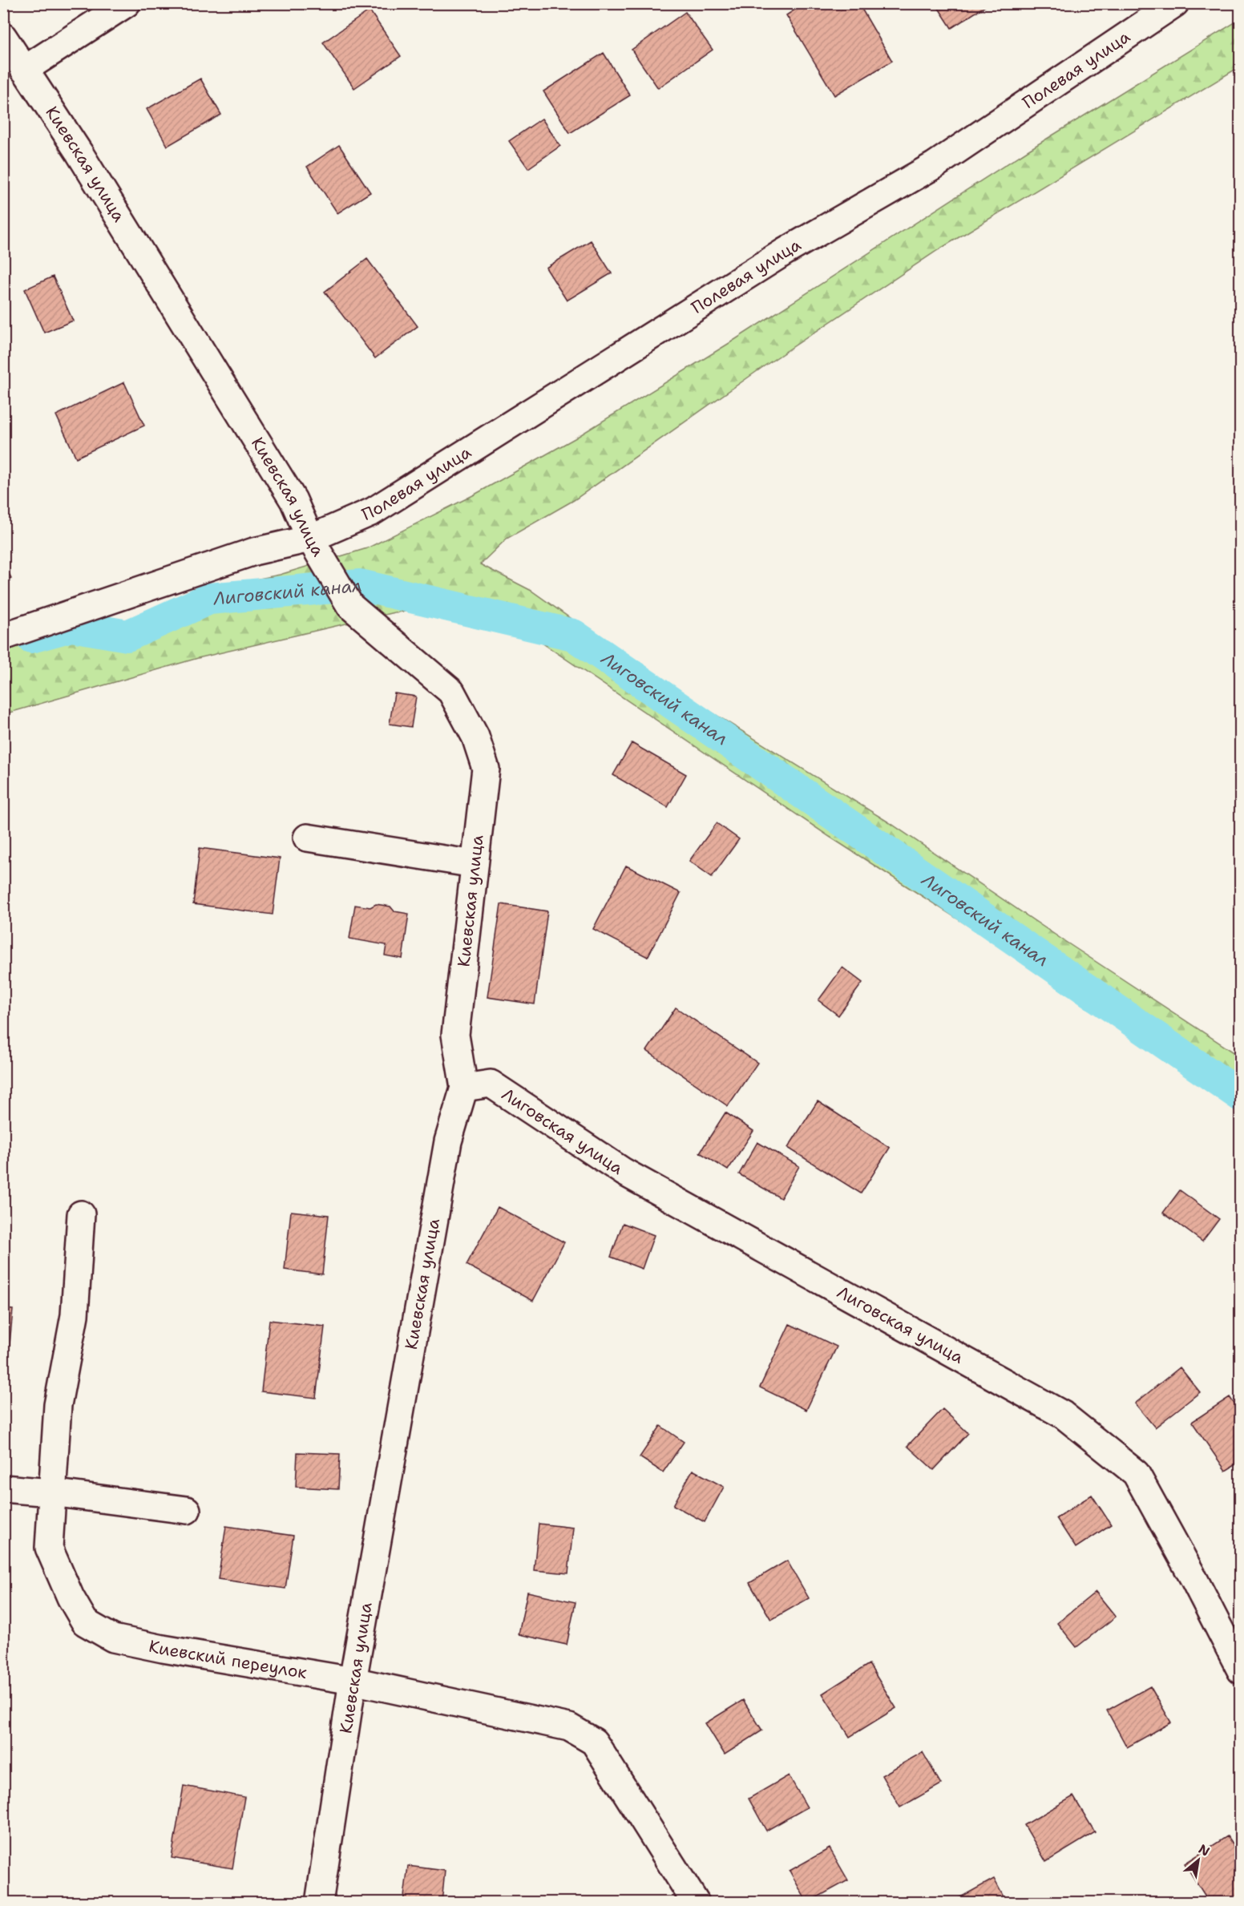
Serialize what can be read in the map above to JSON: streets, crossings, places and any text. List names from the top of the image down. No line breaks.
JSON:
{"streets":{"street":["Полевая улица","Киевская улица","Лиговская улица","Киевский переулок"]},"crossings":[["Полевая улица","Киевская улица"],["Киевская улица","Лиговская улица"],["Киевская улица","Киевский переулок"]],"water":["Лиговский канал"],"north":"top right"}
